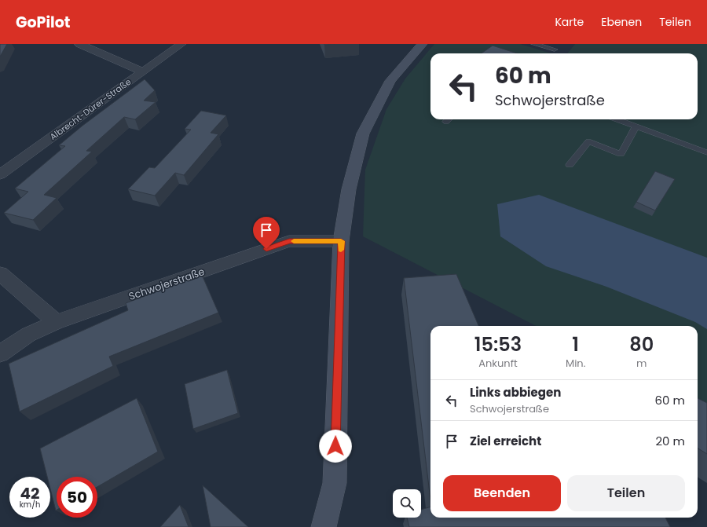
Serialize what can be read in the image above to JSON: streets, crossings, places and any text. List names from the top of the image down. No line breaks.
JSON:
{"streets":{"street":["Albrecht-Dürer-Straße","Schwojerstraße"]},"page":{"header":"GoPilot","nav":["Karte","Ebenen","Teilen"],"turn":["60 m","Schwojerstraße"],"eta":["15:53","Ankunft","1","Min.","80","m"],"list":[{"name":"Links abbiegen","note":"Schwojerstraße","value":"60 m"},{"name":"Ziel erreicht","value":"20 m"}],"buttons":["Beenden","Teilen"],"speed":"42 km/h","limit":"50"}}
